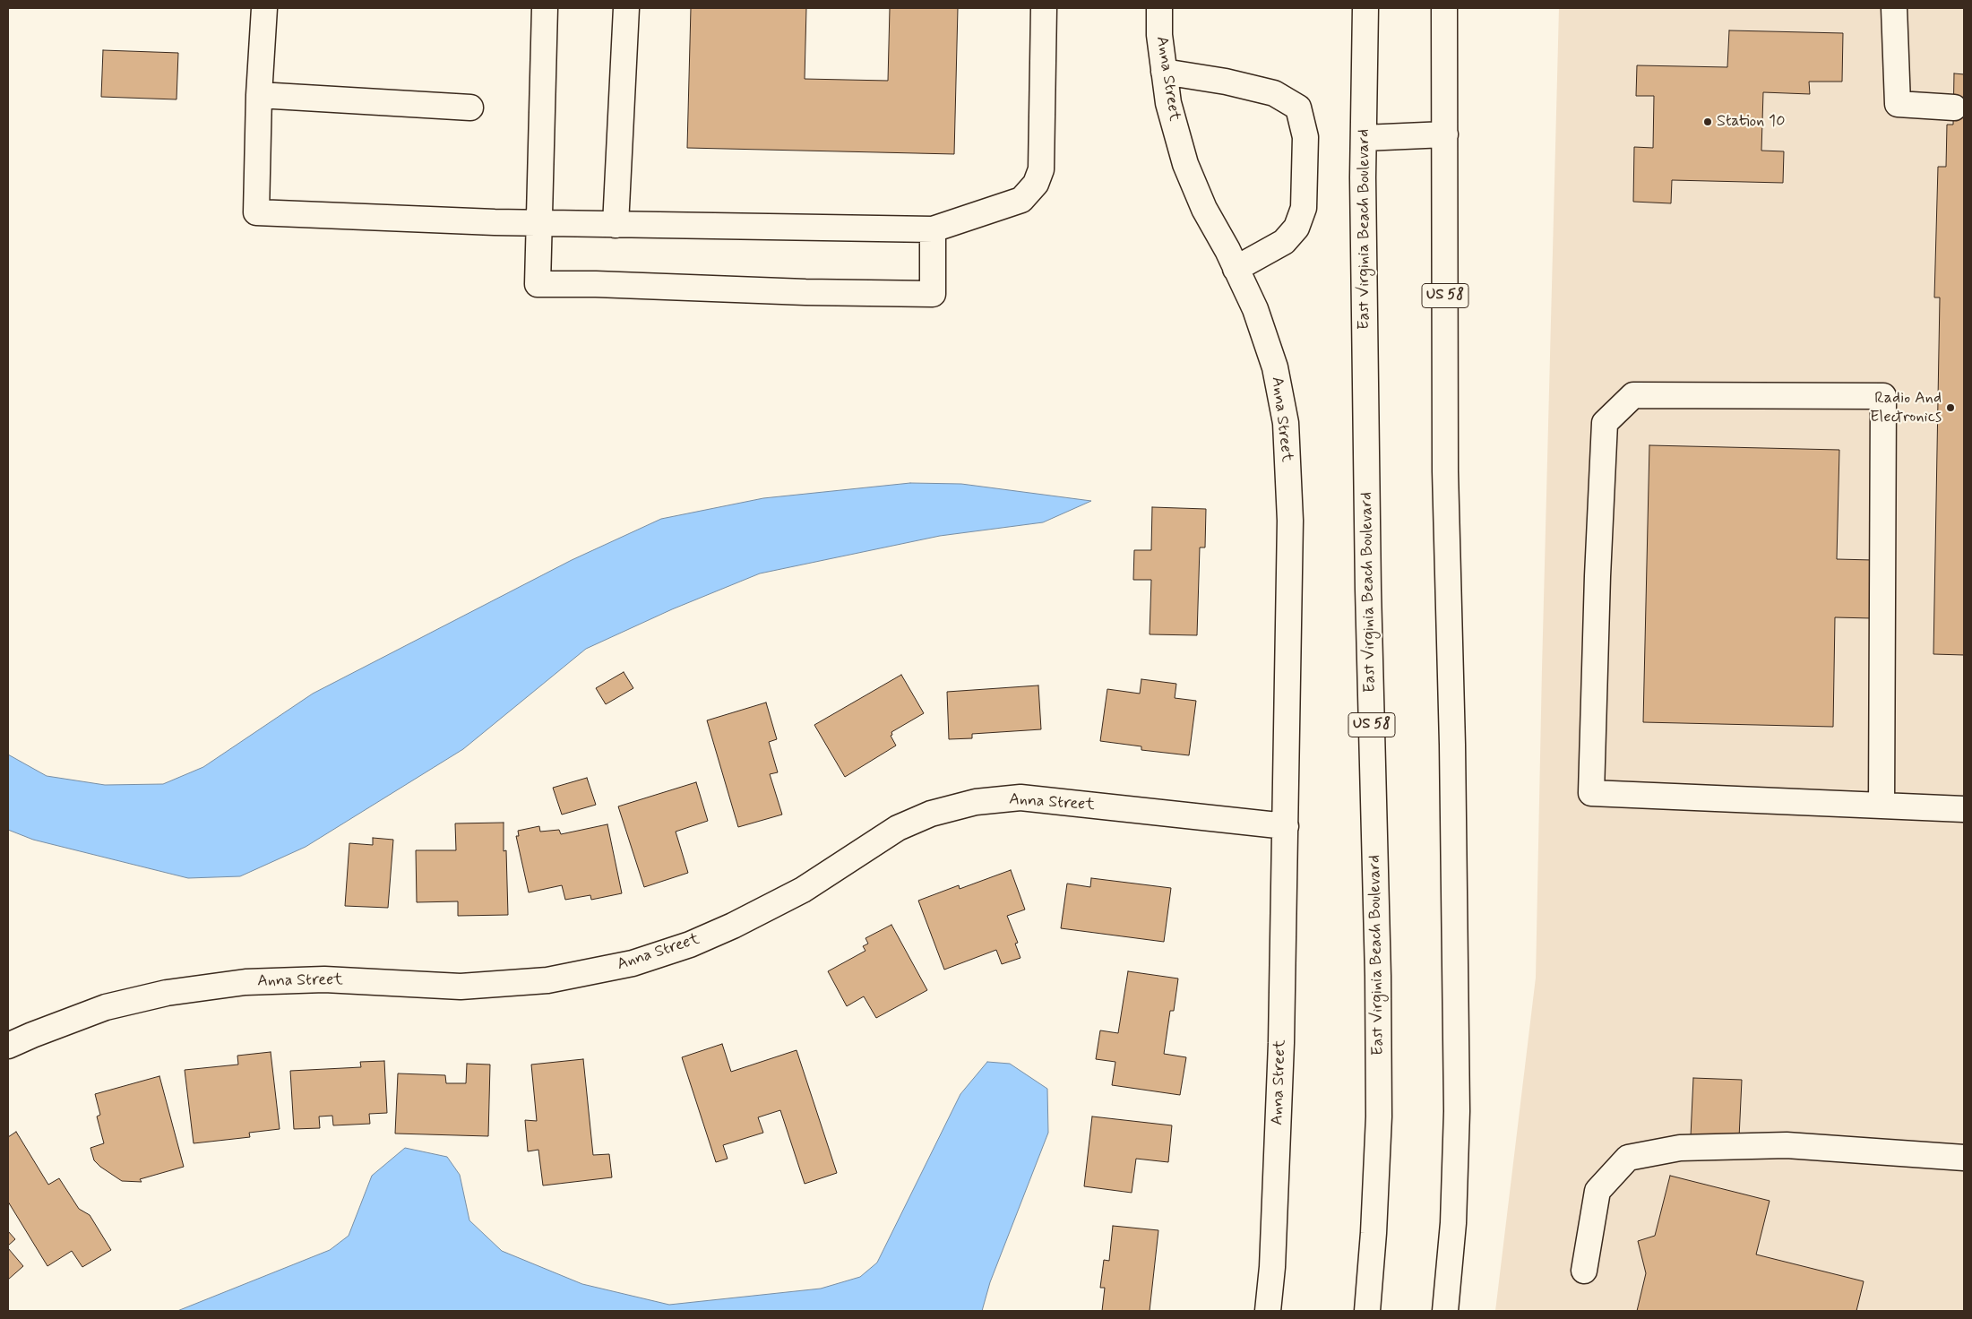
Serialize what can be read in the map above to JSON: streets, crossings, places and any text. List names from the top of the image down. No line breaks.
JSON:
{"streets":{"main road":["Anna Street","East Virginia Beach Boulevard","US 58"]},"places":["Station 10","Radio And Electronics"]}
